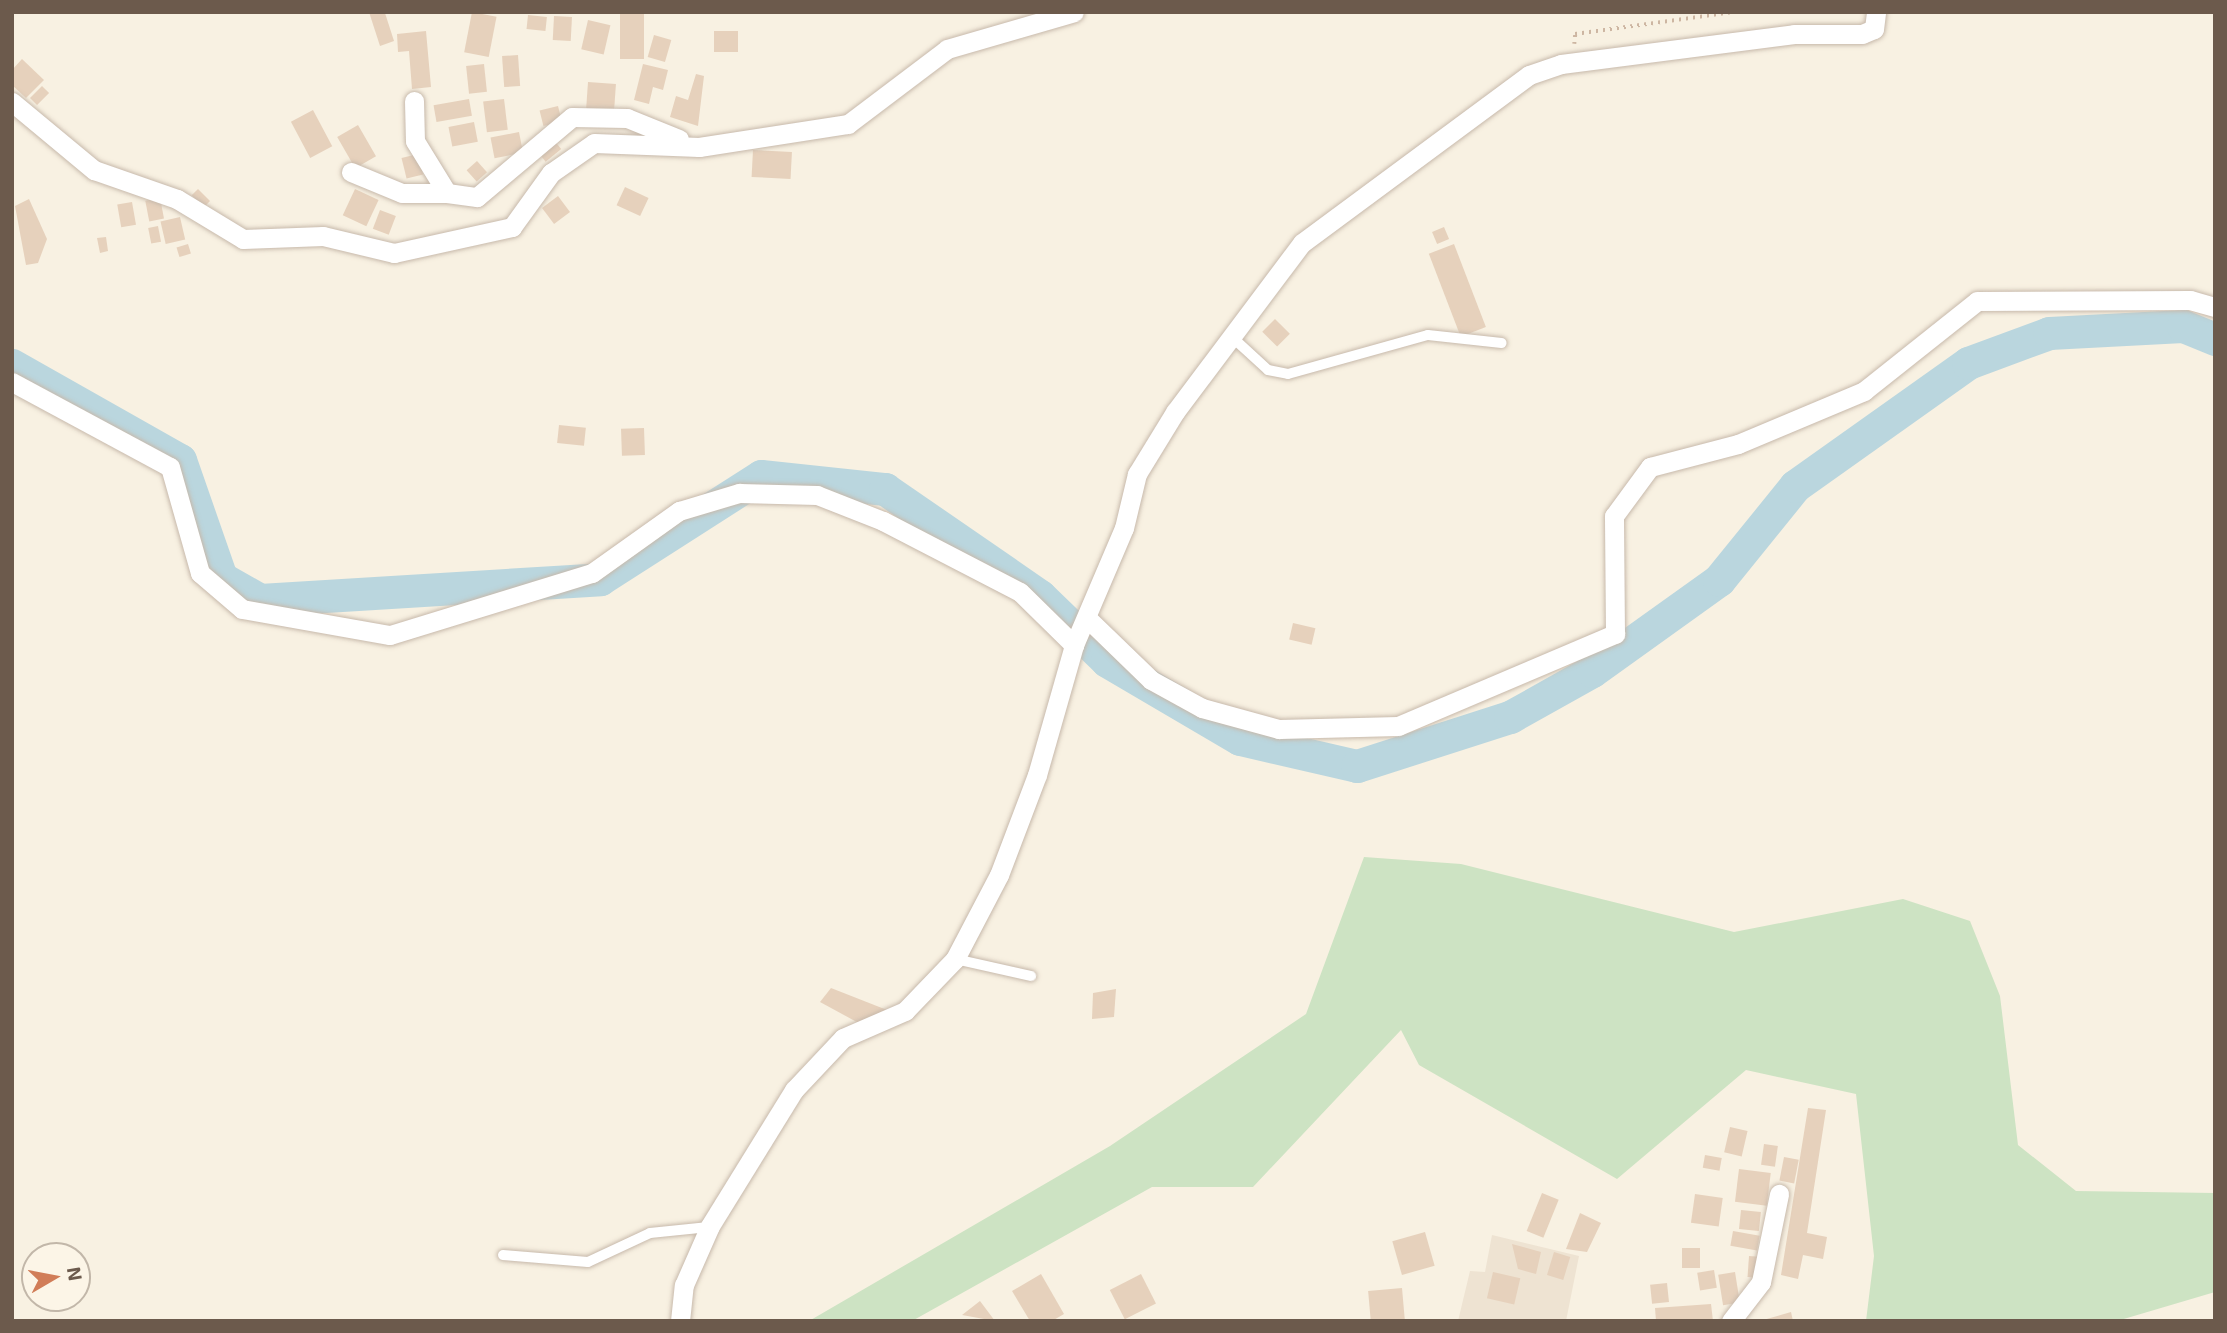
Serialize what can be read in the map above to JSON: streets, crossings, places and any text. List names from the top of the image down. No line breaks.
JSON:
{"north":"right"}
